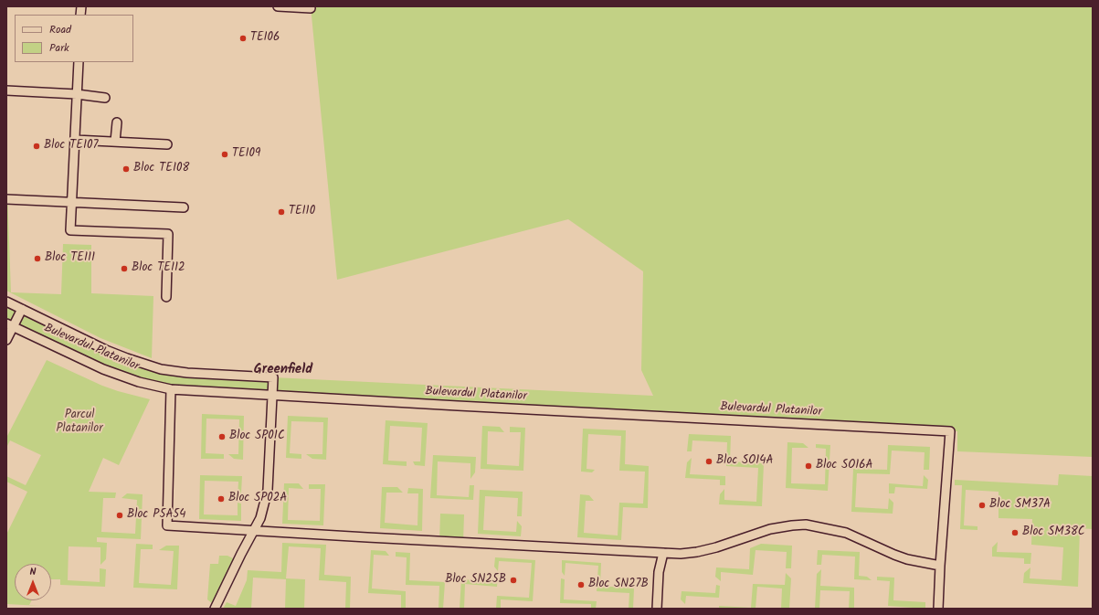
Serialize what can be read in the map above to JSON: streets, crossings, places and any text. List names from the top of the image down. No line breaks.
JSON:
{"streets":{"street":["Bulevardul Platanilor"]},"districts":["Greenfield"],"parks":["Parcul Platanilor"],"places":["TEI06","Bloc TEI07","TEI09","Bloc TEI08","TEI10","Bloc TEI11","Bloc TEI12","Bloc SP01C","Bloc SO14A","Bloc SO16A","Bloc SP02A","Bloc SM37A","Bloc P5A54","Bloc SM38C","Bloc SN25B","Bloc SN27B"],"legend":["Road","Park"],"north":"top"}
